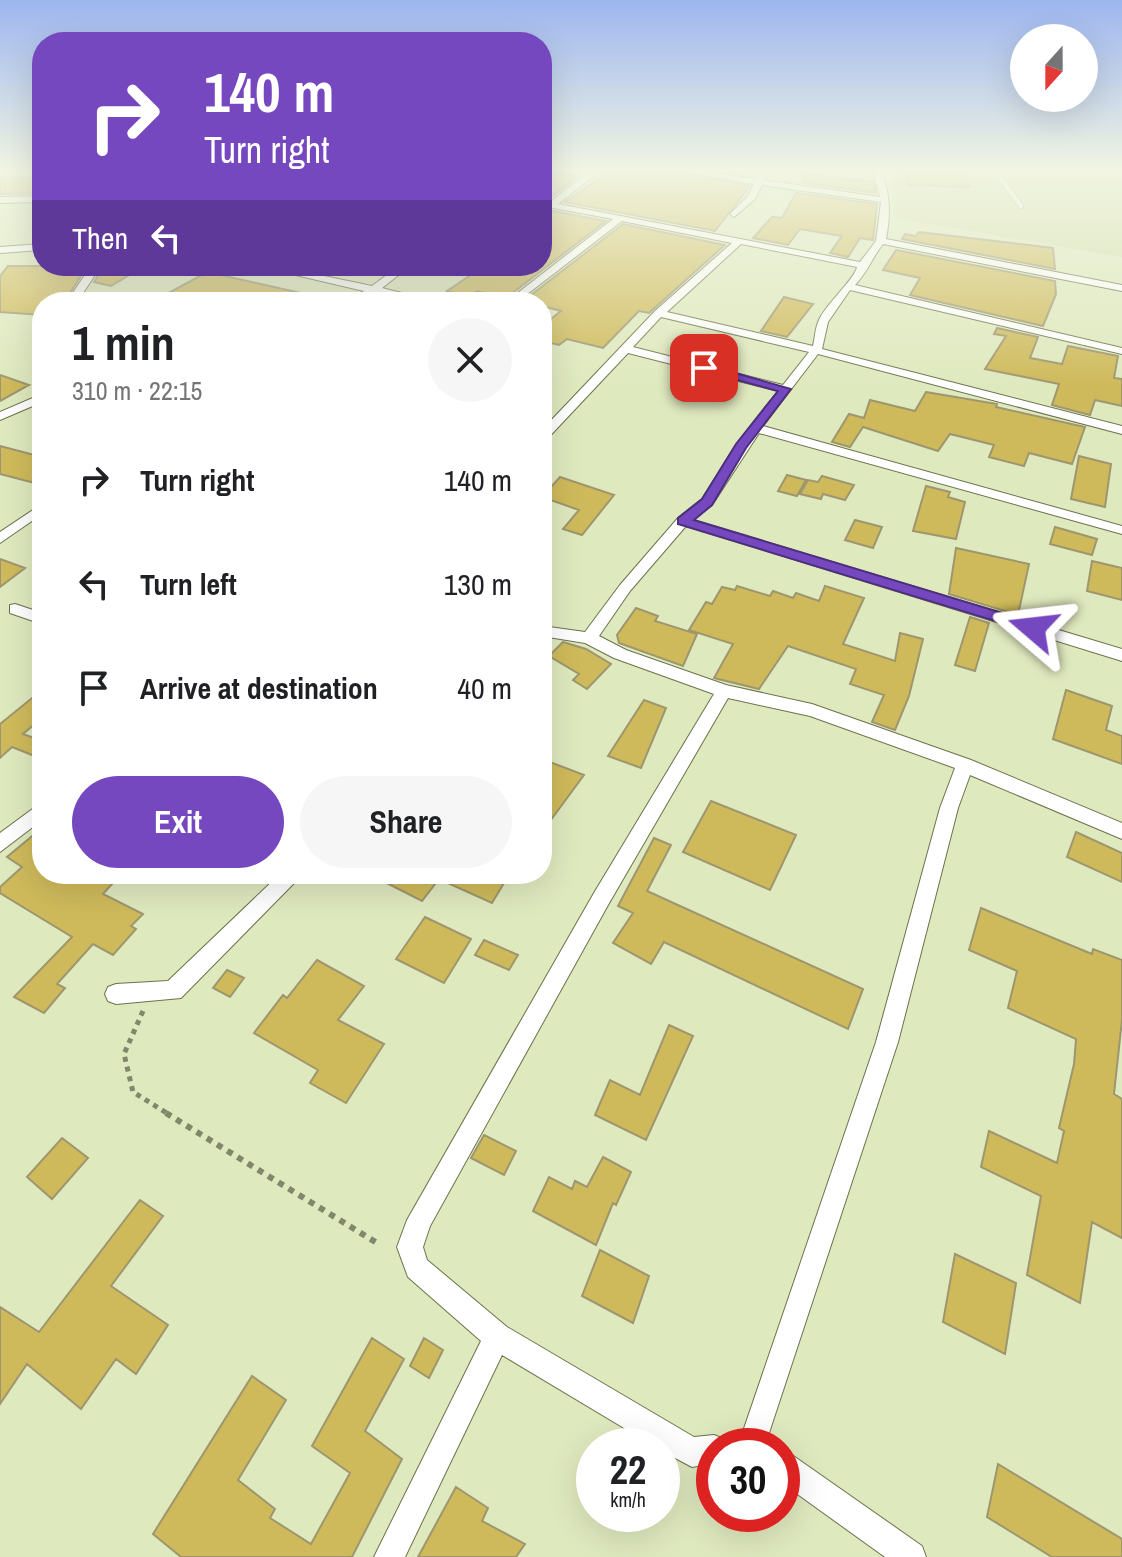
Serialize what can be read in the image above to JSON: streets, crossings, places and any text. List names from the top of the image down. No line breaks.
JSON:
{"north":"bottom","page":{"turn":["140 m","Turn right"],"then":"Then","heading":["1 min","310 m · 22:15"],"list":[{"name":"Turn right","value":"140 m"},{"name":"Turn left","value":"130 m"},{"name":"Arrive at destination","value":"40 m"}],"buttons":["Exit","Share"],"speed":"22 km/h","limit":"30"}}
